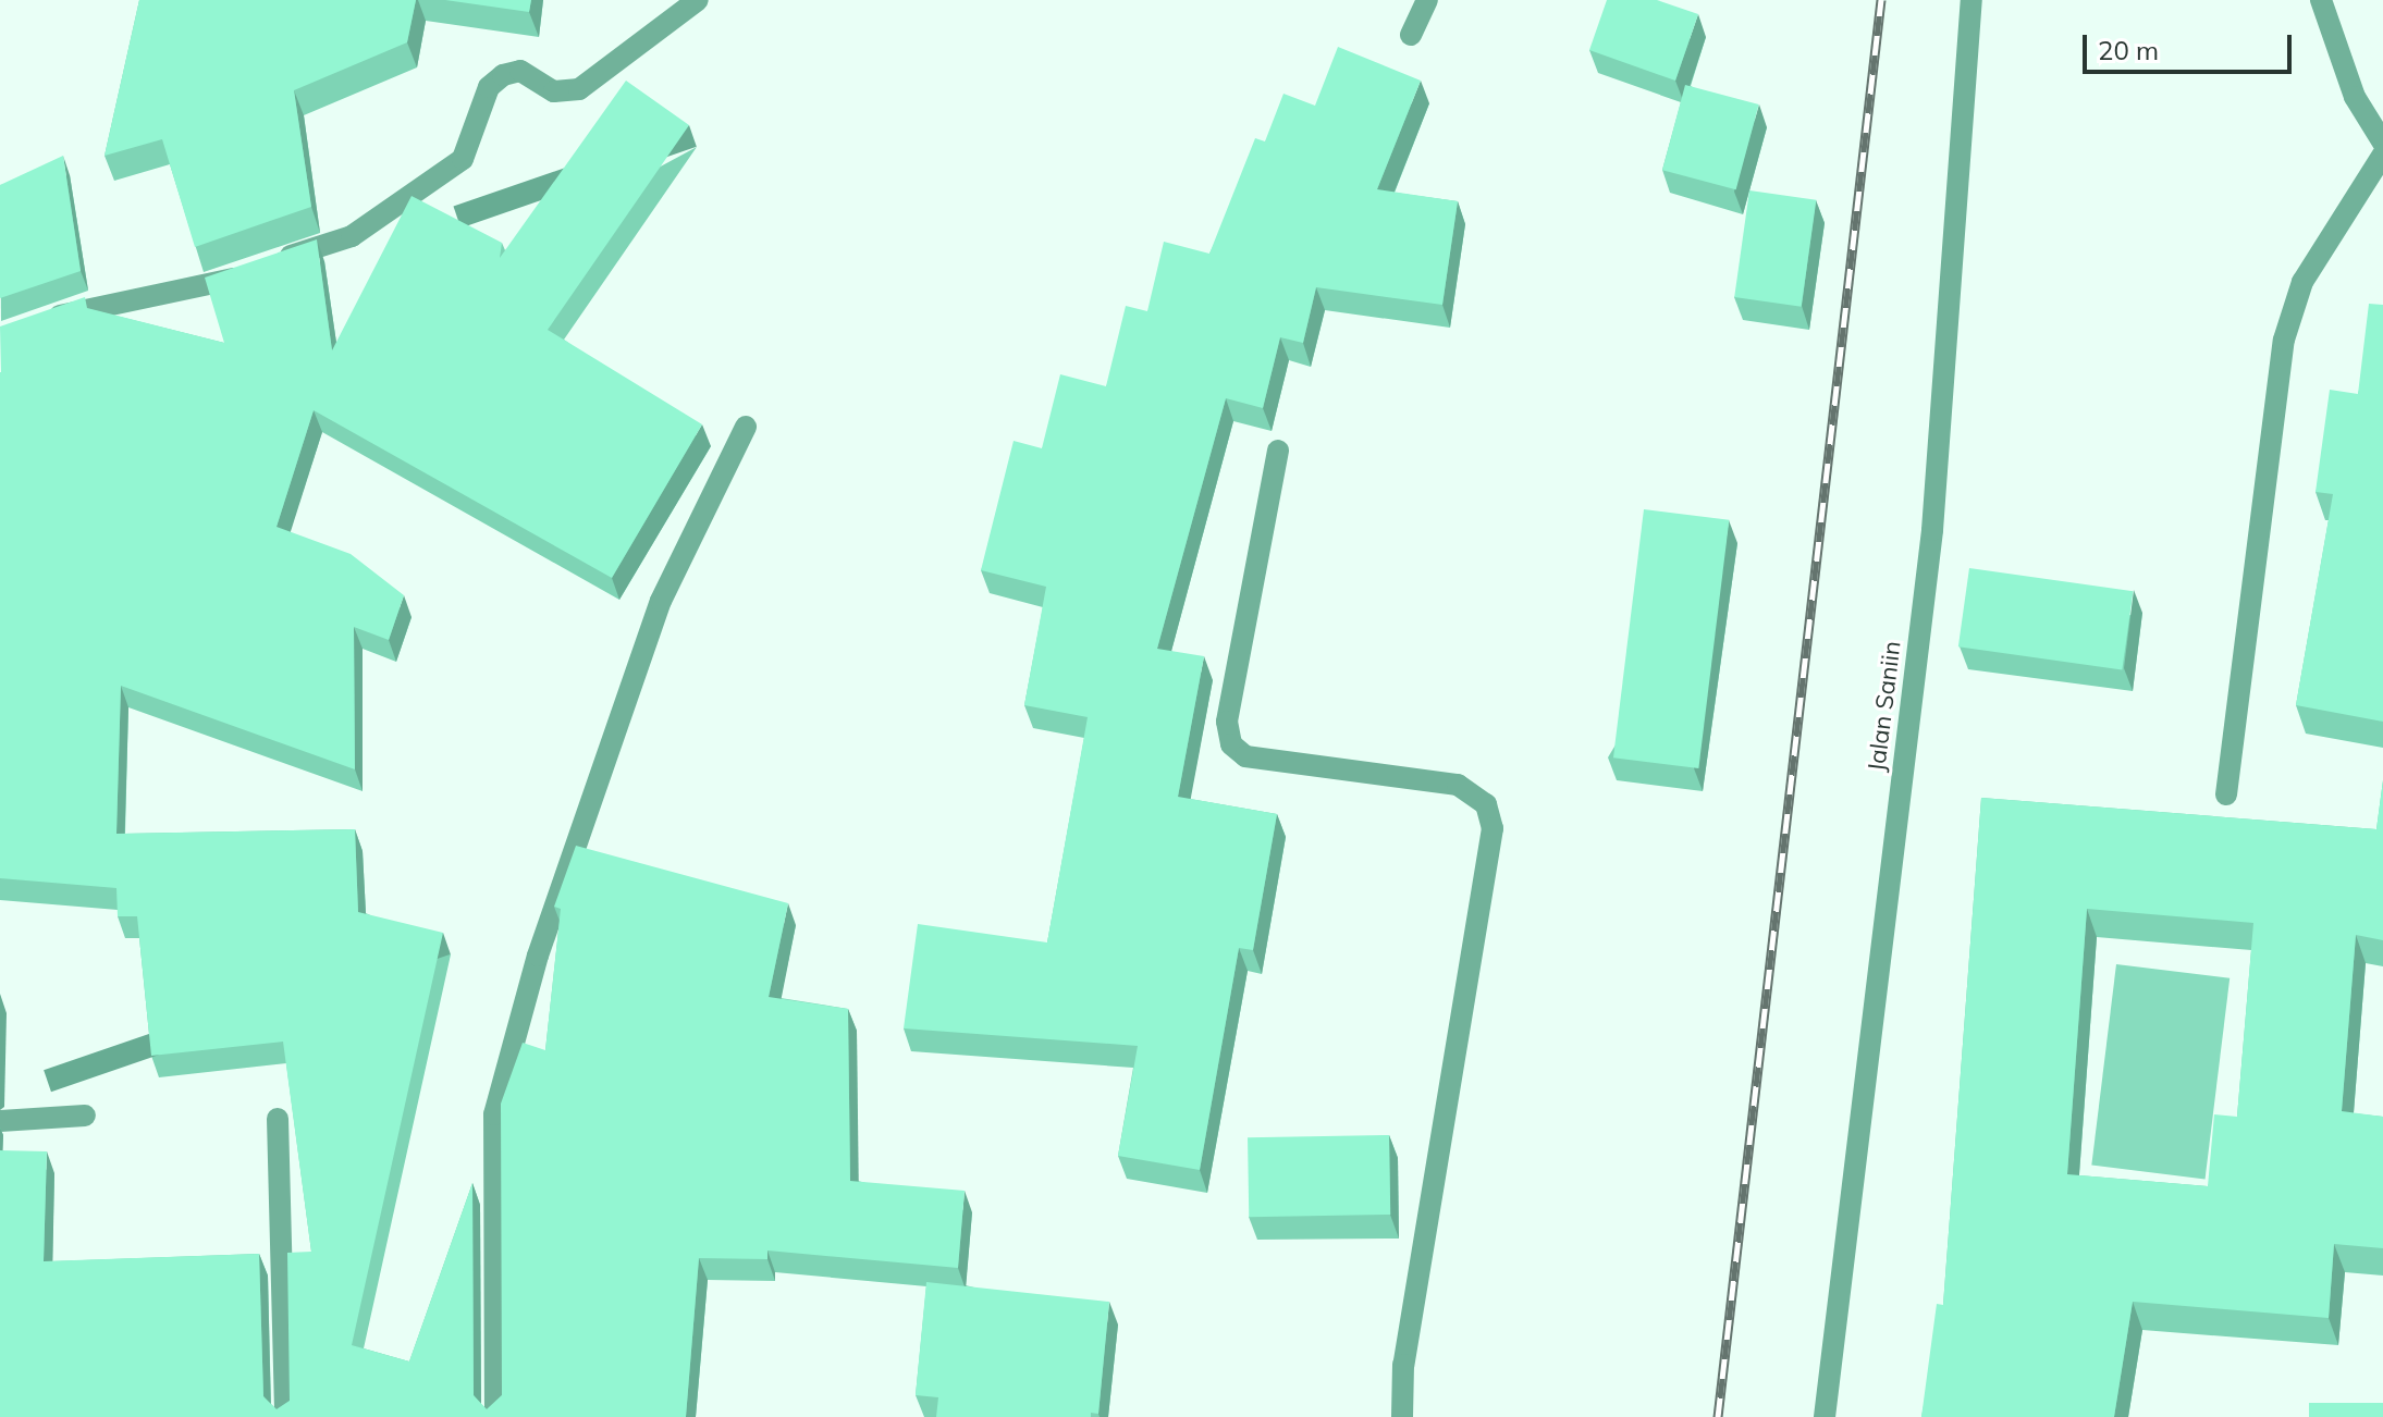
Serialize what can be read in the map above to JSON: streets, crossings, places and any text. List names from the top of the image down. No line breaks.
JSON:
{"streets":{"street":["Jalan Saniin"]},"scale_bar":"20 m"}
